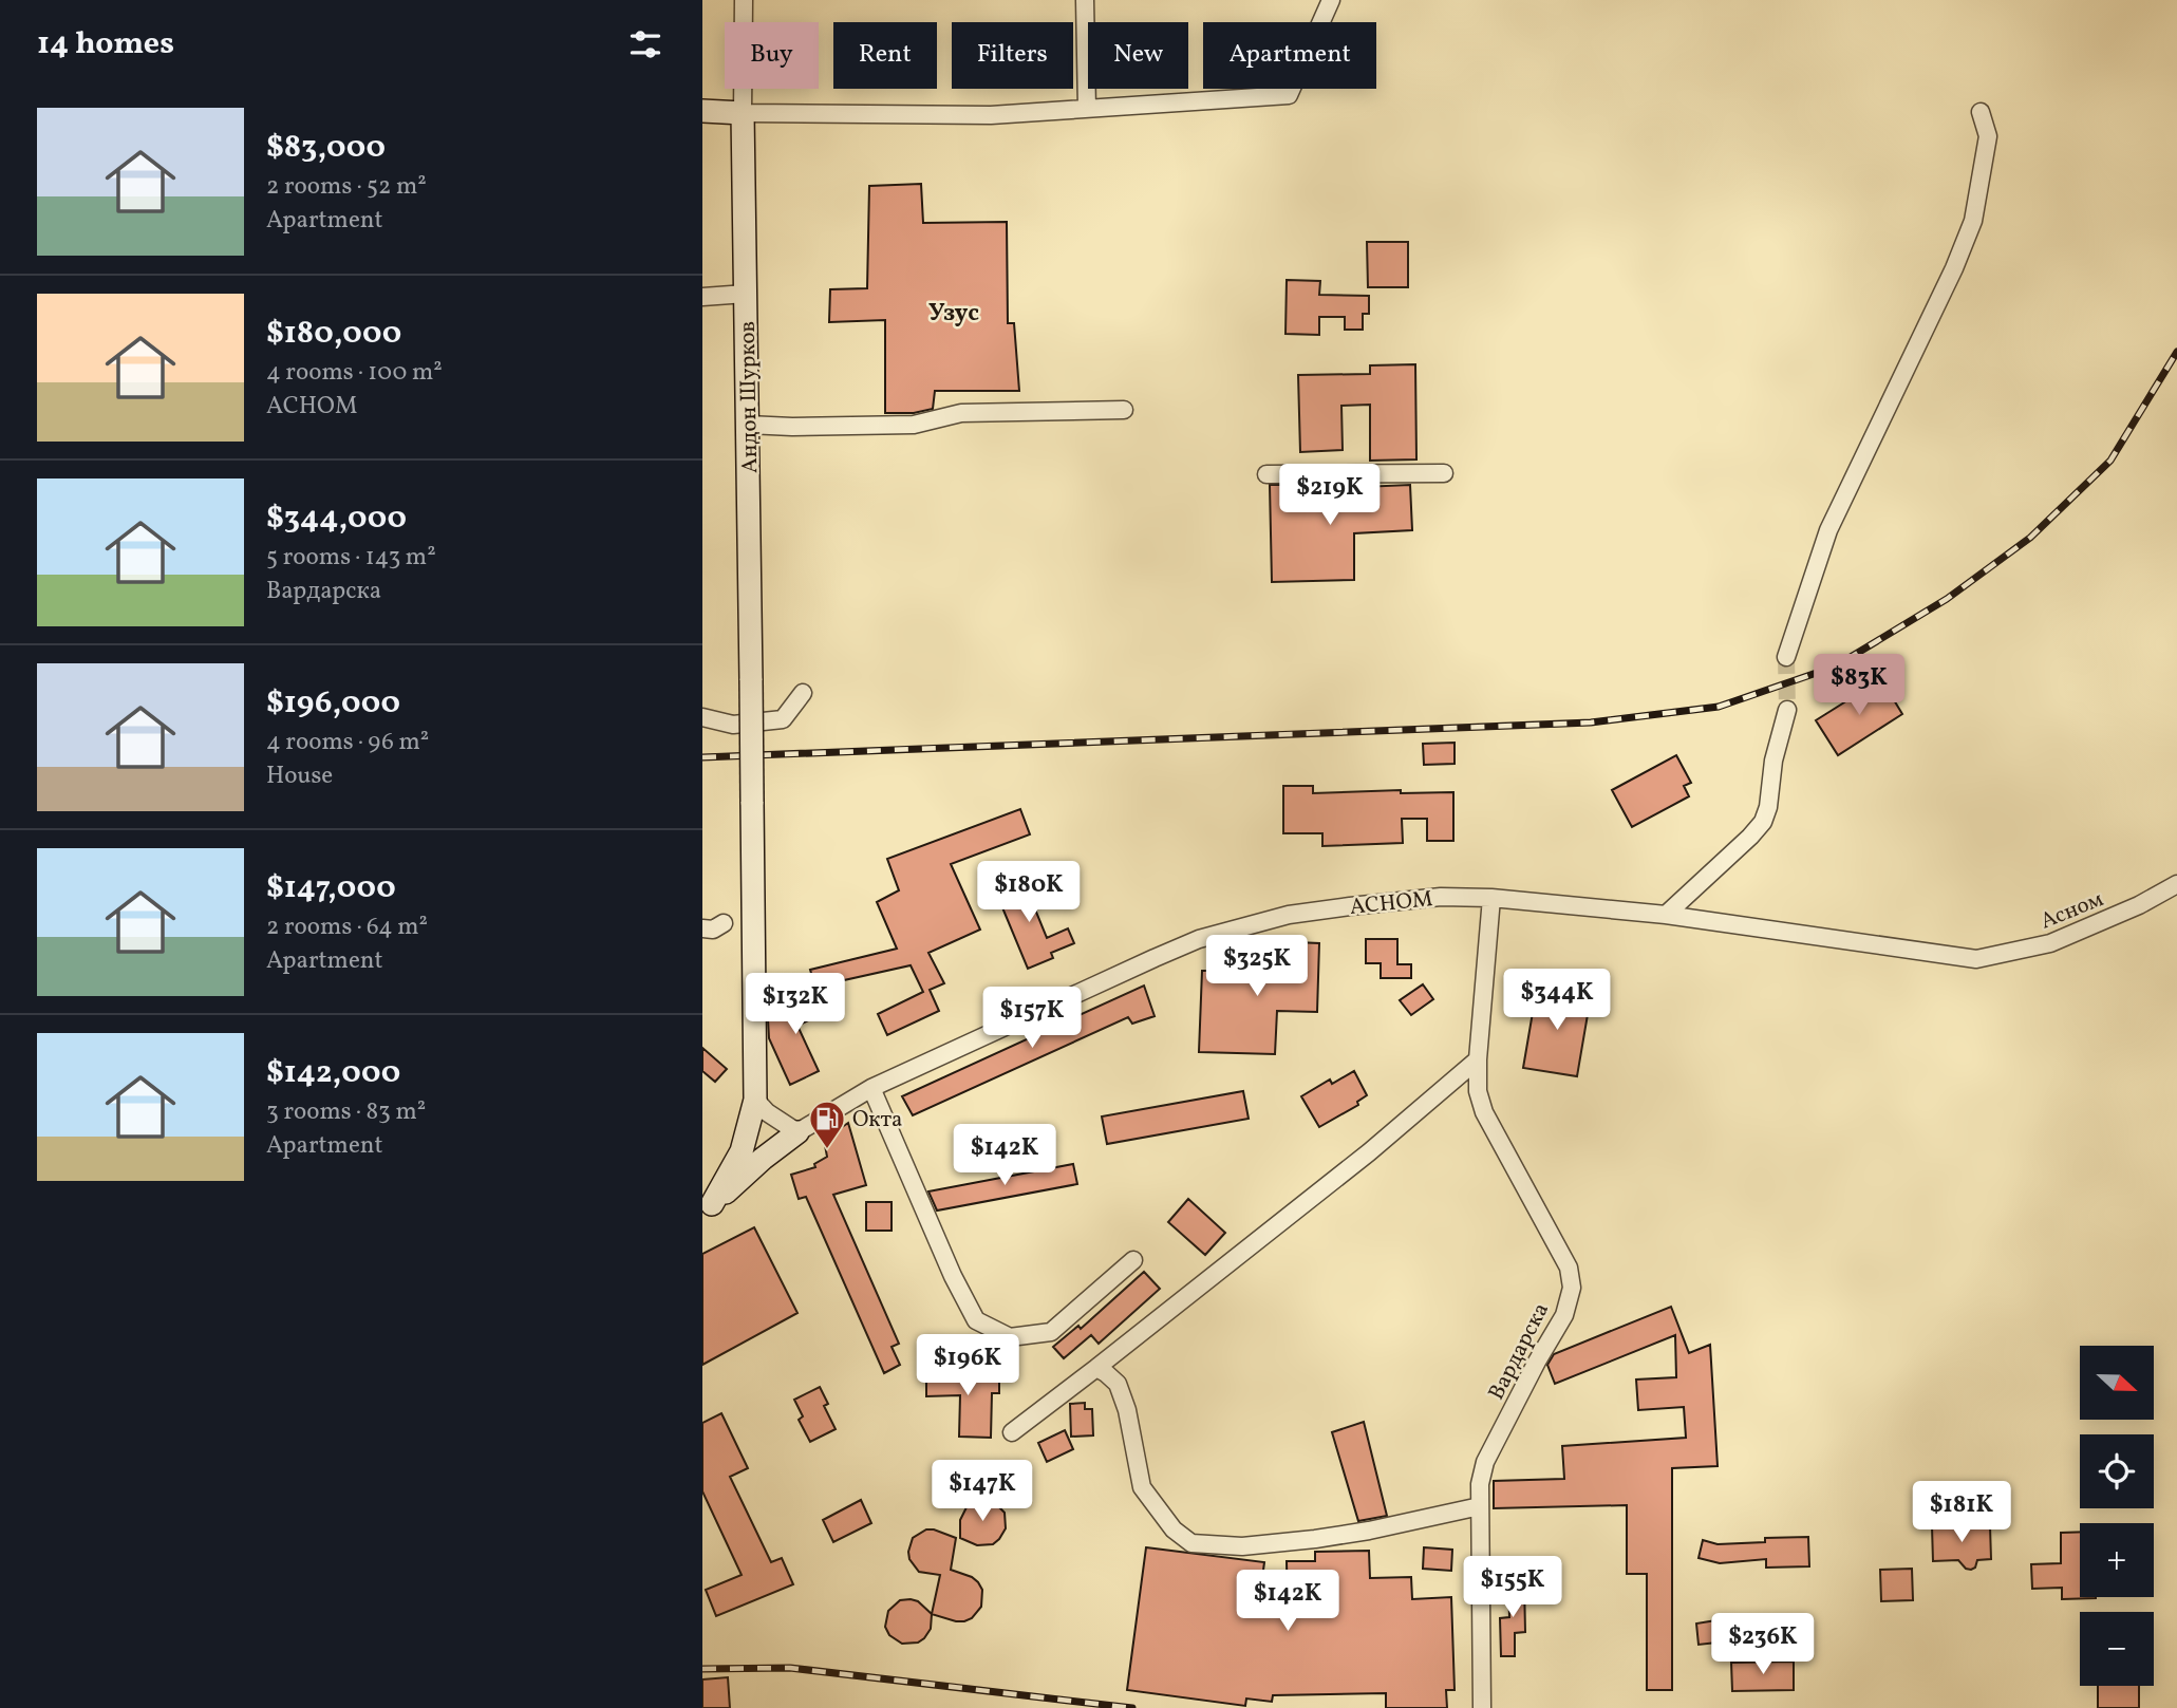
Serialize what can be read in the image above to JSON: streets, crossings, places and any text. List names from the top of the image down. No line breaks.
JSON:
{"streets":{"main road":["Андон Шурков","АСНОМ"],"street":["Асном","Вардарска"]},"crossings":[["Андон Шурков","АСНОМ"],["АСНОМ","Асном"],["АСНОМ","Вардарска"]],"districts":["Узус"],"places":{"fuel station":["Окта"]},"north":"right","page":{"heading":"14 homes","chip":["Buy","Rent","Filters","New","Apartment"],"list":[{"name":"$83,000","note":"2 rooms · 52 m² · Apartment"},{"name":"$180,000","note":"4 rooms · 100 m² · АСНОМ"},{"name":"$344,000","note":"5 rooms · 143 m² · Вардарска"},{"name":"$196,000","note":"4 rooms · 96 m² · House"},{"name":"$147,000","note":"2 rooms · 64 m² · Apartment"},{"name":"$142,000","note":"3 rooms · 83 m² · Apartment"}],"price":["$219K","$83K","$180K","$325K","$344K","$132K","$157K","$142K","$196K","$147K","$181K","$155K","$142K","$236K"],"map_buttons":["+","−"]}}
